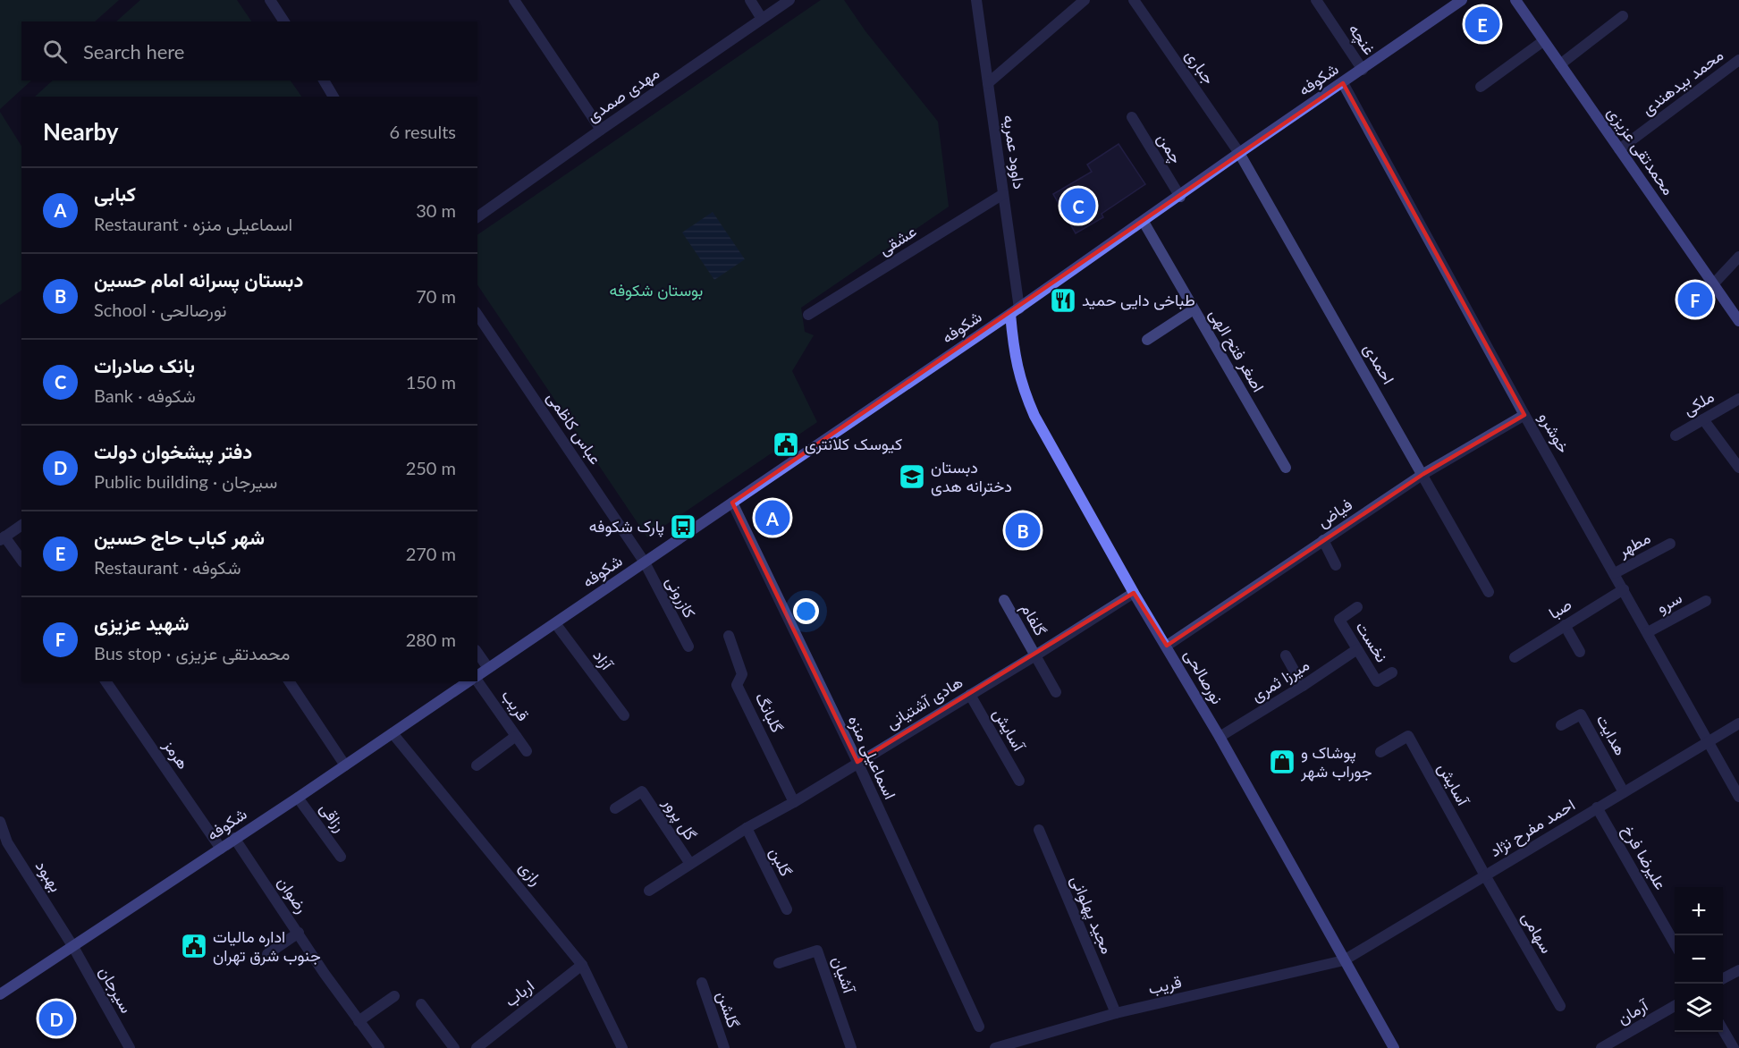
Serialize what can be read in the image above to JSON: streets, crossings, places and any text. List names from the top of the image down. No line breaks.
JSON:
{"streets":{"main road":["شکوفه","محمدتقی عزیزی","نورصالحی"],"street":["غنچه","جباری","محمد بیدهندی","مهدی صمدی","چمن","داوود عمریه","عشقی","اصغر فتح الهی","احمدی","ملکی","عباس کاظمی","خوشرو","فیاض","مطهر","کازرونی","سرو","صبا","گلفام","نخست","آزاد","میرزا ثمری","هادی آشتیانی","قریب","گلبانگ","آسایش","هدایت","هرمز","اسماعیلی منزه","رزاقی","گل پرور","احمد مفرح نژاد","علیرضا فرخ","گلبن","رازی","بهبود","رضوان","مجید پهلوانی","سهامی","آشیان","سیرجان","ارباب","گلشن","آرمان"]},"crossings":[["غنچه","شکوفه"],["جباری","شکوفه"],["جباری","احمدی"],["شکوفه","چمن"],["شکوفه","داوود عمریه"],["شکوفه","اصغر فتح الهی"],["شکوفه","احمدی"],["شکوفه","عباس کاظمی"],["شکوفه","خوشرو"],["شکوفه","کازرونی"],["شکوفه","آزاد"],["شکوفه","نورصالحی"],["شکوفه","هرمز"],["شکوفه","اسماعیلی منزه"],["شکوفه","رزاقی"],["شکوفه","رازی"],["شکوفه","بهبود"],["شکوفه","رضوان"],["شکوفه","سیرجان"],["محمد بیدهندی","محمدتقی عزیزی"],["داوود عمریه","عشقی"],["داوود عمریه","نورصالحی"],["احمدی","فیاض"],["عباس کاظمی","کازرونی"],["خوشرو","فیاض"],["خوشرو","مطهر"],["خوشرو","سرو"],["خوشرو","صبا"],["خوشرو","احمد مفرح نژاد"],["فیاض","نورصالحی"],["گلفام","هادی آشتیانی"],["نخست","میرزا ثمری"],["نورصالحی","میرزا ثمری"],["نورصالحی","هادی آشتیانی"],["نورصالحی","قریب"],["نورصالحی","احمد مفرح نژاد"],["هادی آشتیانی","گلبانگ"],["هادی آشتیانی","آسایش"],["هادی آشتیانی","اسماعیلی منزه"],["هادی آشتیانی","گل پرور"],["هادی آشتیانی","گلبن"],["قریب","احمد مفرح نژاد"],["قریب","مجید پهلوانی"],["آسایش","احمد مفرح نژاد"],["آسایش","سهامی"],["هدایت","احمد مفرح نژاد"],["احمد مفرح نژاد","علیرضا فرخ"],["احمد مفرح نژاد","سهامی"],["رازی","ارباب"],["بهبود","سیرجان"]],"parks":["بوستان شکوفه"],"places":{"restaurant":["طباخی دایی حمید"],"public building":["کیوسک کلانتری","اداره مالیات جنوب شرق تهران"],"school or university":["دبستان دخترانه هدی"],"bus stop":["پارک شکوفه"],"shop":["پوشاک و جوراب شهر"]},"page":{"pins":["E","C","F","A","B","D"],"search":"Search here","heading":["Nearby","6 results"],"list":[{"mark":"A","name":"کبابی","note":"Restaurant · اسماعیلی منزه","value":"30 m"},{"mark":"B","name":"دبستان پسرانه امام حسین","note":"School · نورصالحی","value":"70 m"},{"mark":"C","name":"بانک صادرات","note":"Bank · شکوفه","value":"150 m"},{"mark":"D","name":"دفتر پیشخوان دولت","note":"Public building · سیرجان","value":"250 m"},{"mark":"E","name":"شهر کباب حاج حسین","note":"Restaurant · شکوفه","value":"270 m"},{"mark":"F","name":"شهید عزیزی","note":"Bus stop · محمدتقی عزیزی","value":"280 m"}],"map_buttons":["+","−"]}}
